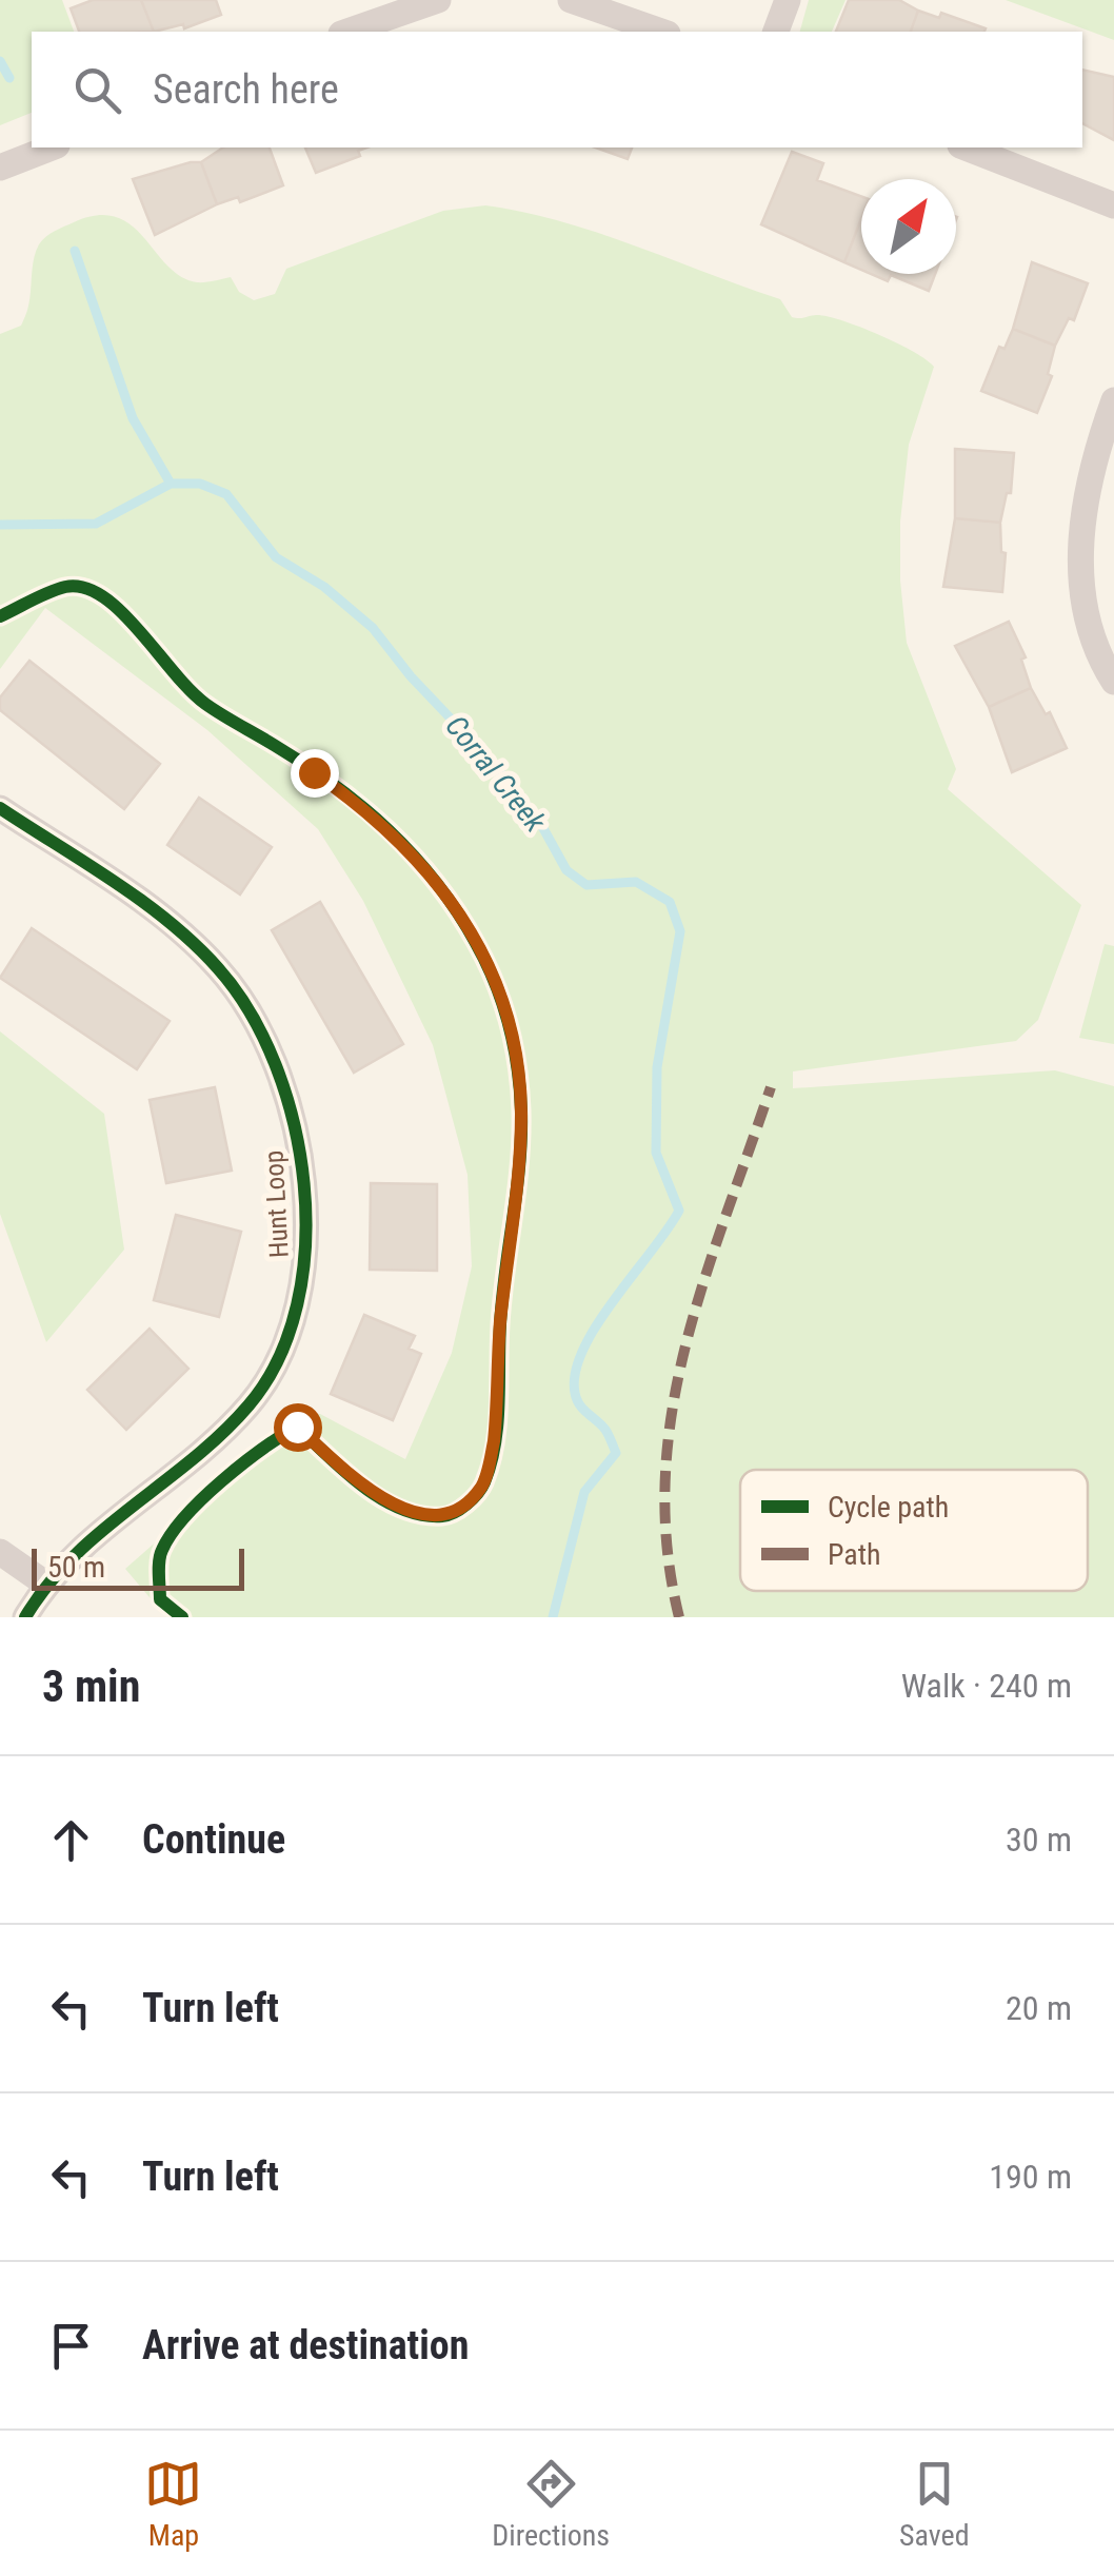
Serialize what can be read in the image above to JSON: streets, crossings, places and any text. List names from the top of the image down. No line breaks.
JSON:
{"streets":{"street":["Hunt Loop"]},"water":["Corral Creek"],"legend":["Cycle path","Path"],"scale_bar":"50 m","north":"top right","page":{"search":"Search here","scale":"50 m","heading":["3 min","Walk · 240 m"],"list":[["Continue","30 m"],["Turn left","20 m"],["Turn left","190 m"],"Arrive at destination"],"nav":["Map","Directions","Saved"]}}
